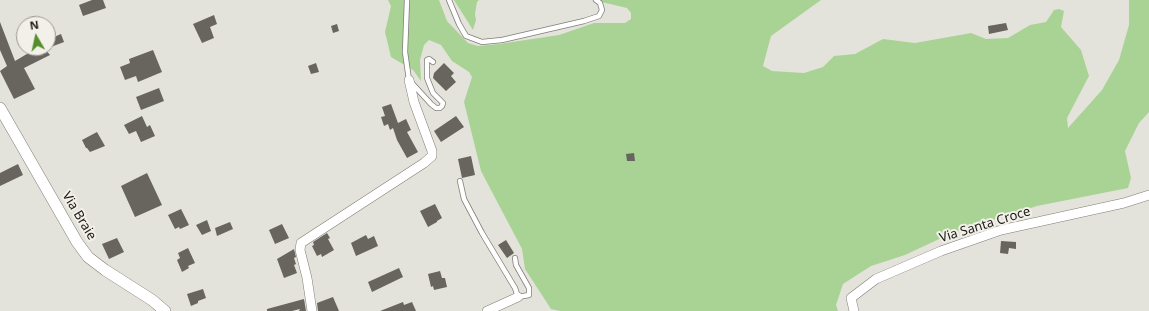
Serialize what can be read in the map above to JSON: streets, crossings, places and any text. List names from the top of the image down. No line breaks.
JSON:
{"streets":{"street":["Via Braie","Via Santa Croce"]},"north":"top"}
